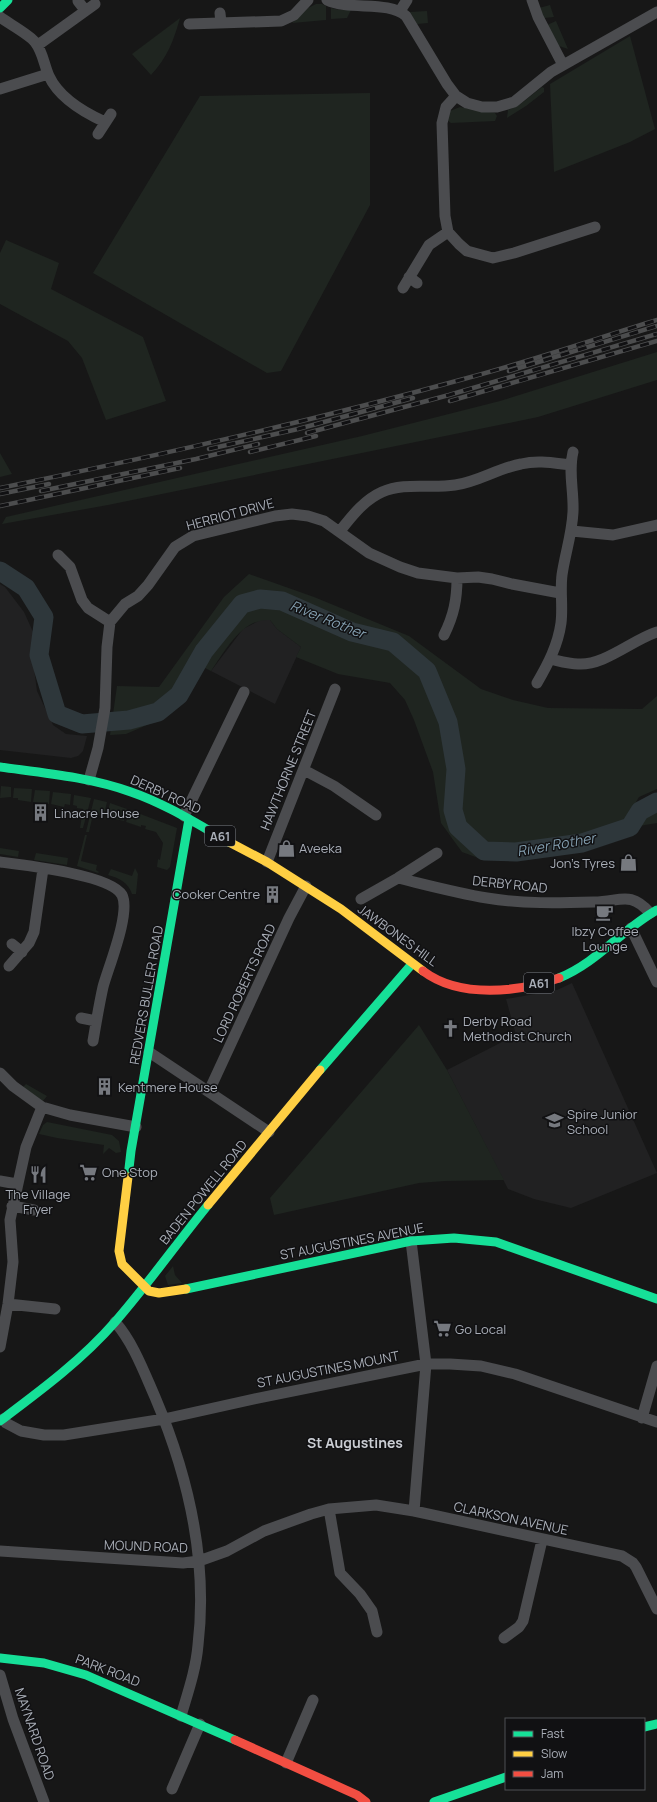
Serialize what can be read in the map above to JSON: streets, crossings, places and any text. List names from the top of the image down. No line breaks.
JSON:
{"streets":{"main road":["DERBY ROAD","A61","JAWBONES HILL","REDVERS BULLER ROAD","BADEN POWELL ROAD","ST AUGUSTINES AVENUE","PARK ROAD"],"street":["HERRIOT DRIVE","HAWTHORNE STREET","LORD ROBERTS ROAD","ST AUGUSTINES MOUNT","CLARKSON AVENUE","MOUND ROAD","MAYNARD ROAD"]},"crossings":[["HAWTHORNE STREET","DERBY ROAD"],["DERBY ROAD","JAWBONES HILL"],["DERBY ROAD","LORD ROBERTS ROAD"],["DERBY ROAD","REDVERS BULLER ROAD"],["JAWBONES HILL","BADEN POWELL ROAD"],["REDVERS BULLER ROAD","BADEN POWELL ROAD"],["REDVERS BULLER ROAD","ST AUGUSTINES AVENUE"],["BADEN POWELL ROAD","ST AUGUSTINES AVENUE"],["BADEN POWELL ROAD","ST AUGUSTINES MOUNT"],["CLARKSON AVENUE","MOUND ROAD"]],"districts":["St Augustines"],"water":["River Rother"],"places":{"building":["Linacre House","Cooker Centre","Kentmere House"],"shop":["Aveeka","Jon's Tyres"],"cafe":["Ibzy Coffee Lounge"],"church":["Derby Road Methodist Church"],"school or university":["Spire Junior School"],"supermarket":["One Stop","Go Local"],"restaurant":["The Village Fryer"]},"legend":["Fast","Slow","Jam"]}
